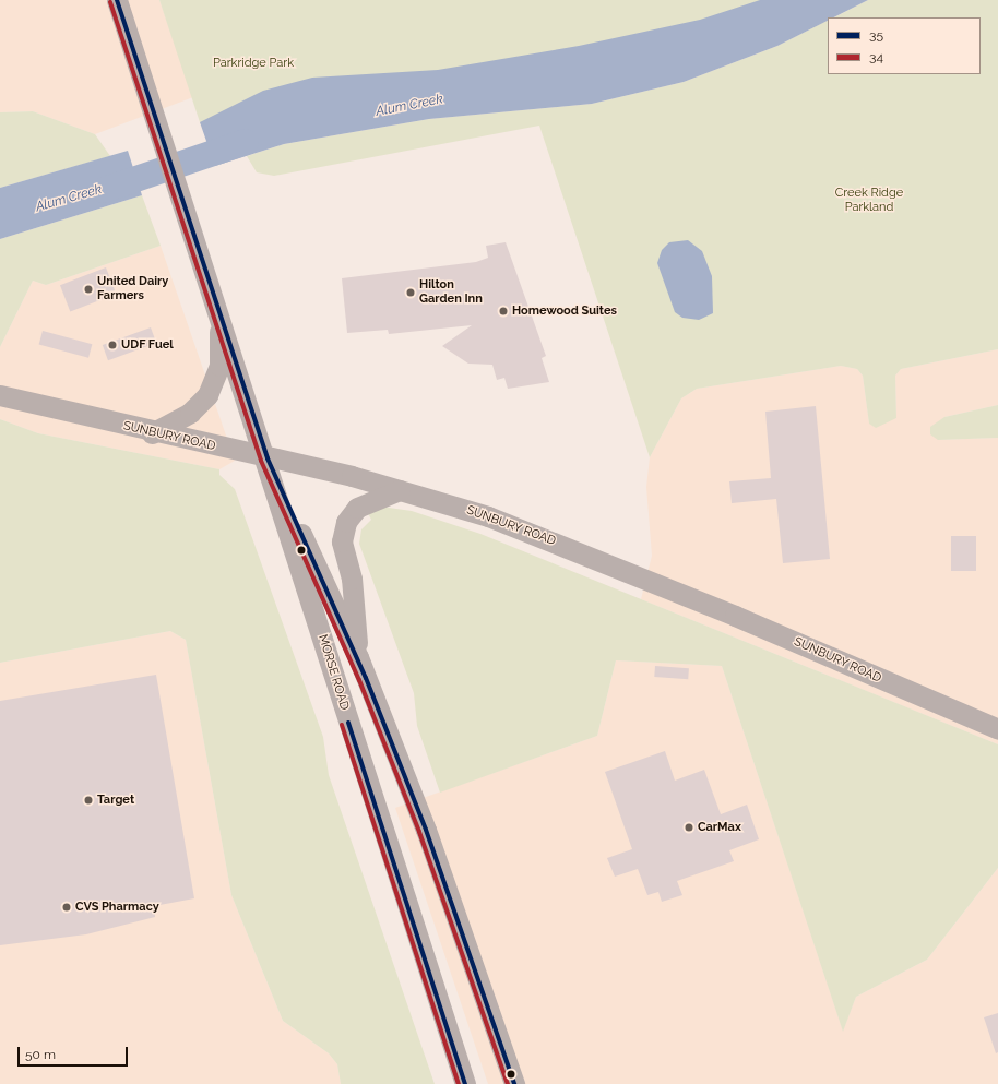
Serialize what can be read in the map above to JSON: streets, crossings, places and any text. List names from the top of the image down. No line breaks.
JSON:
{"streets":{"main road":["SUNBURY ROAD","MORSE ROAD"]},"crossings":[["SUNBURY ROAD","MORSE ROAD"]],"water":["Alum Creek"],"parks":["Parkridge Park","Creek Ridge Parkland"],"places":["United Dairy Farmers","Hilton Garden Inn","Homewood Suites","UDF Fuel","Target","CarMax","CVS Pharmacy"],"lines":["transit line 35","transit line 34"],"legend":["35","34"],"scale_bar":"50 m"}
